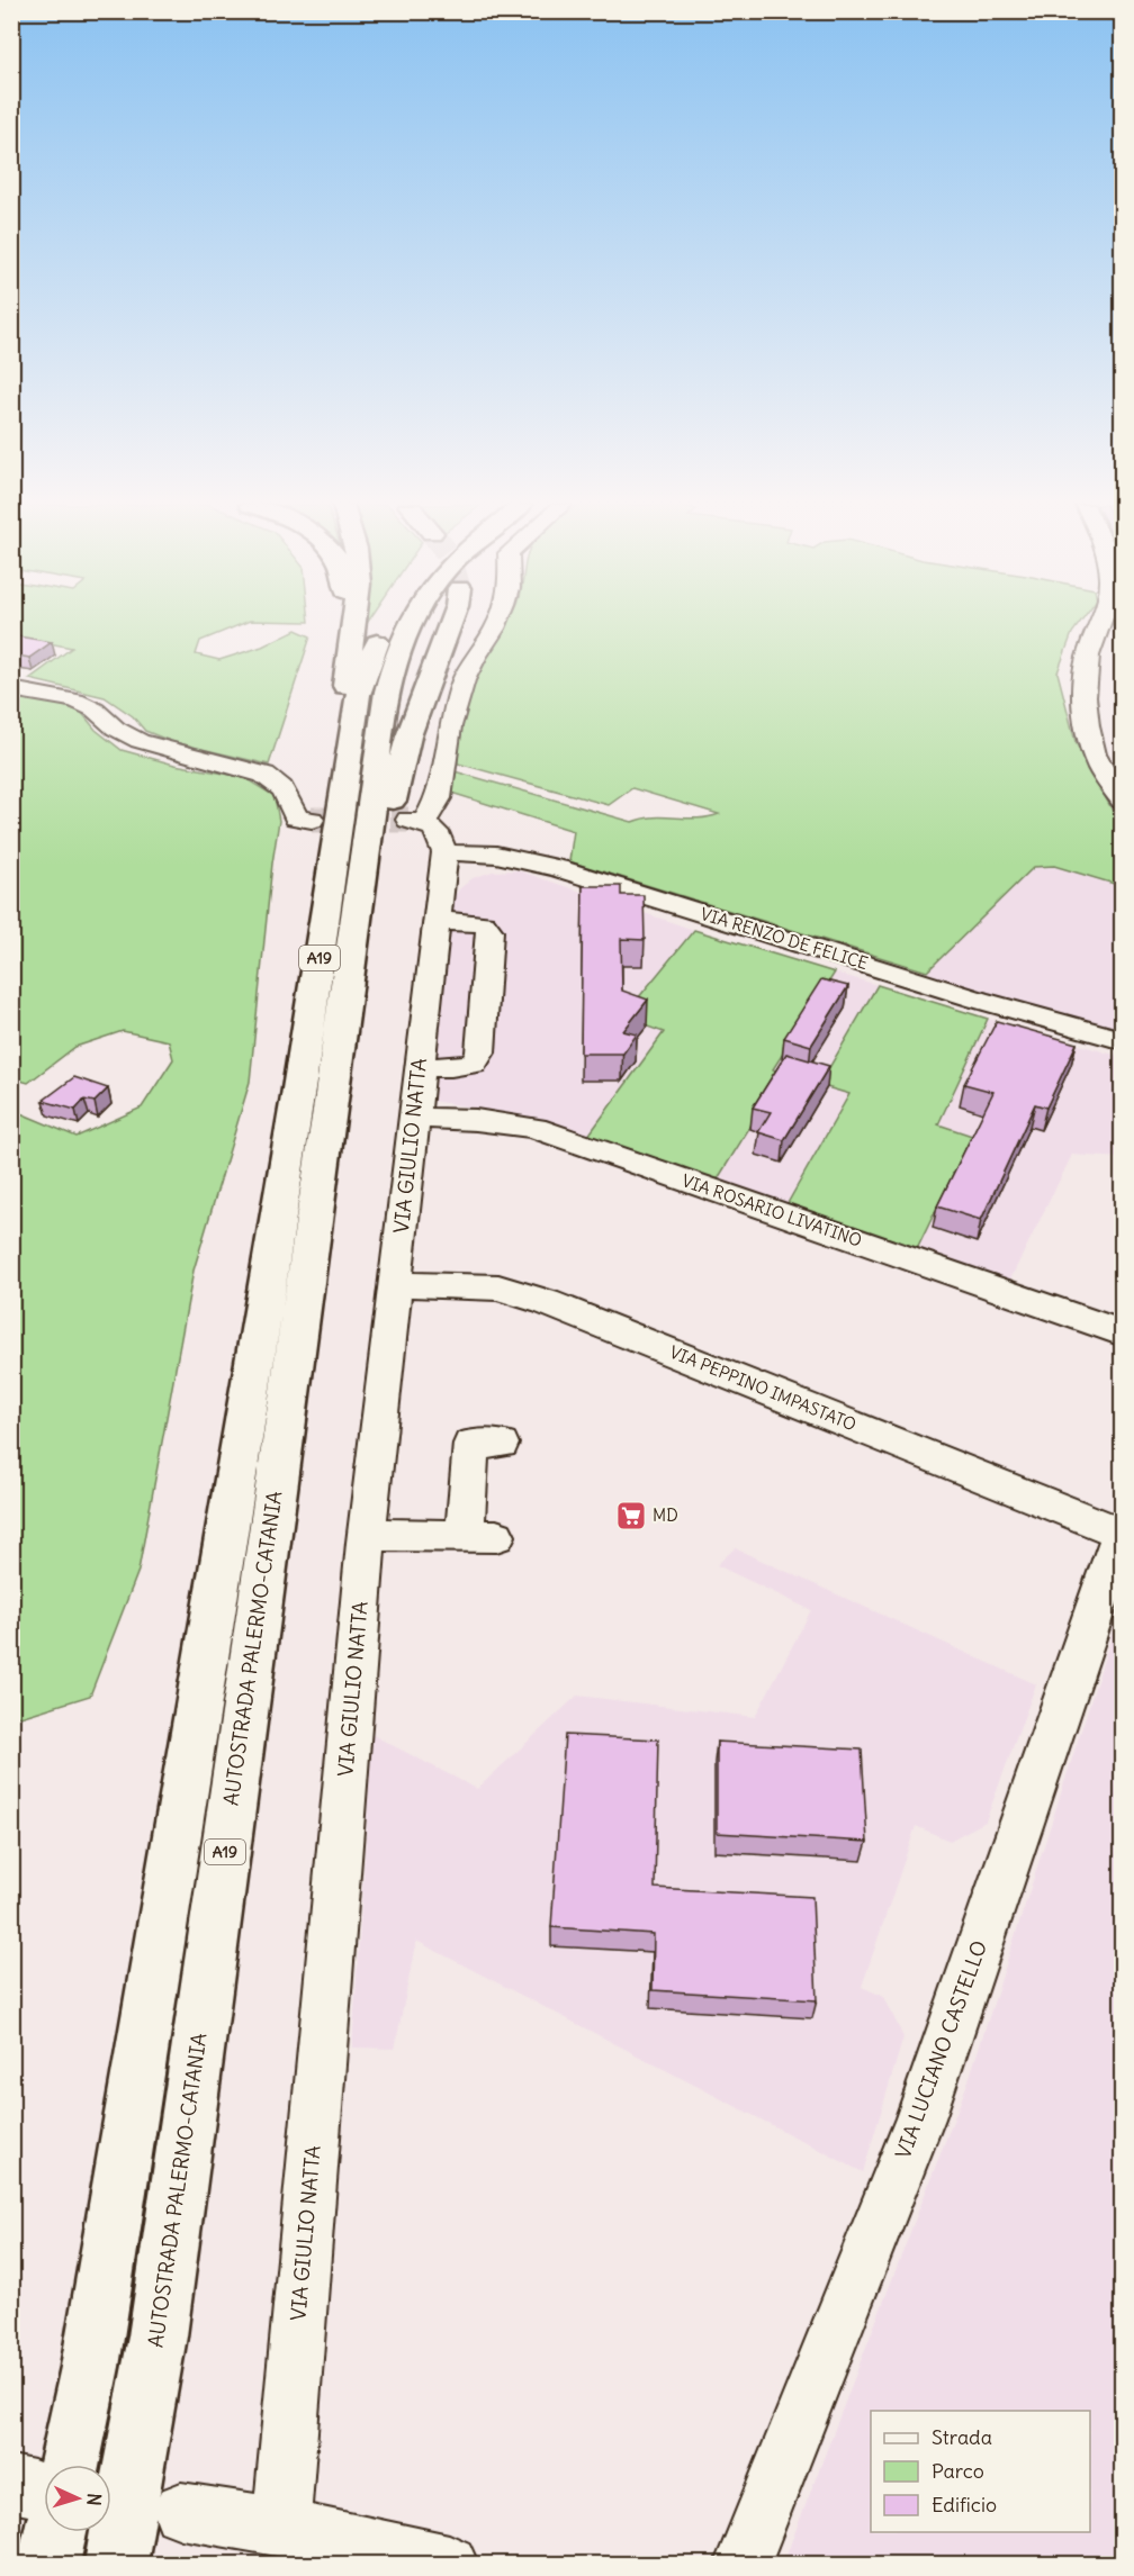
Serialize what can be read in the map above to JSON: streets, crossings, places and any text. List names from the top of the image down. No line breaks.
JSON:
{"streets":{"highway":["A19","AUTOSTRADA PALERMO-CATANIA"],"street":["VIA RENZO DE FELICE","VIA GIULIO NATTA","VIA ROSARIO LIVATINO","VIA PEPPINO IMPASTATO","VIA LUCIANO CASTELLO"]},"crossings":[["VIA RENZO DE FELICE","VIA GIULIO NATTA"],["A19","AUTOSTRADA PALERMO-CATANIA"],["VIA GIULIO NATTA","VIA ROSARIO LIVATINO"],["VIA GIULIO NATTA","VIA PEPPINO IMPASTATO"],["VIA PEPPINO IMPASTATO","VIA LUCIANO CASTELLO"]],"places":{"supermarket":["MD"]},"legend":["Strada","Parco","Edificio"],"north":"right"}
